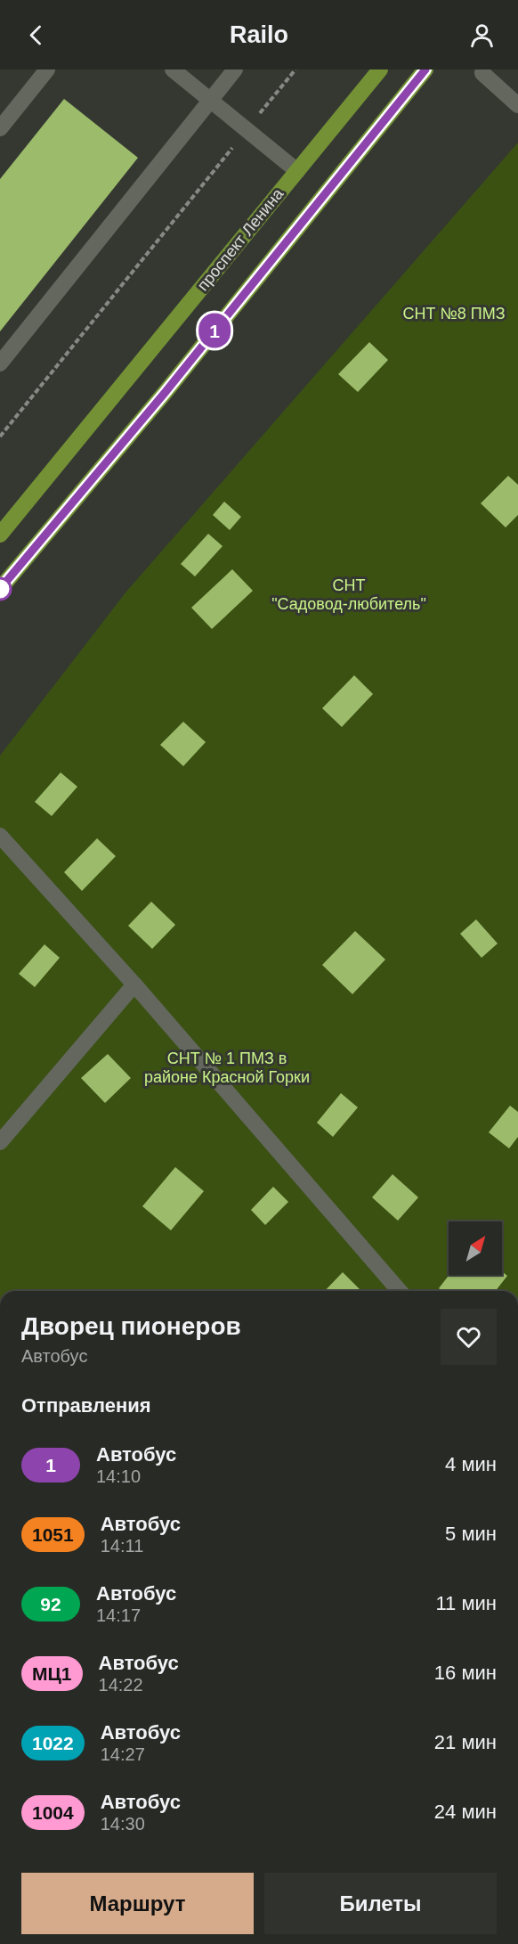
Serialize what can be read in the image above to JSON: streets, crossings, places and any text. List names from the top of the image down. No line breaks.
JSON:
{"streets":{"main road":["проспект Ленина"]},"parks":["СНТ №8 ПМЗ","СНТ \"Садовод-любитель\"","СНТ № 1 ПМЗ в районе Красной Горки"],"lines":["bus line 1"],"north":"top right","page":{"header":"Railo","on_map":"1","heading":[["Дворец пионеров","Автобус"],"Отправления"],"list":[{"mark":"1","name":"Автобус","note":"14:10","value":"4 мин"},{"mark":"1051","name":"Автобус","note":"14:11","value":"5 мин"},{"mark":"92","name":"Автобус","note":"14:17","value":"11 мин"},{"mark":"МЦ1","name":"Автобус","note":"14:22","value":"16 мин"},{"mark":"1022","name":"Автобус","note":"14:27","value":"21 мин"},{"mark":"1004","name":"Автобус","note":"14:30","value":"24 мин"}],"buttons":["Маршрут","Билеты"]}}
